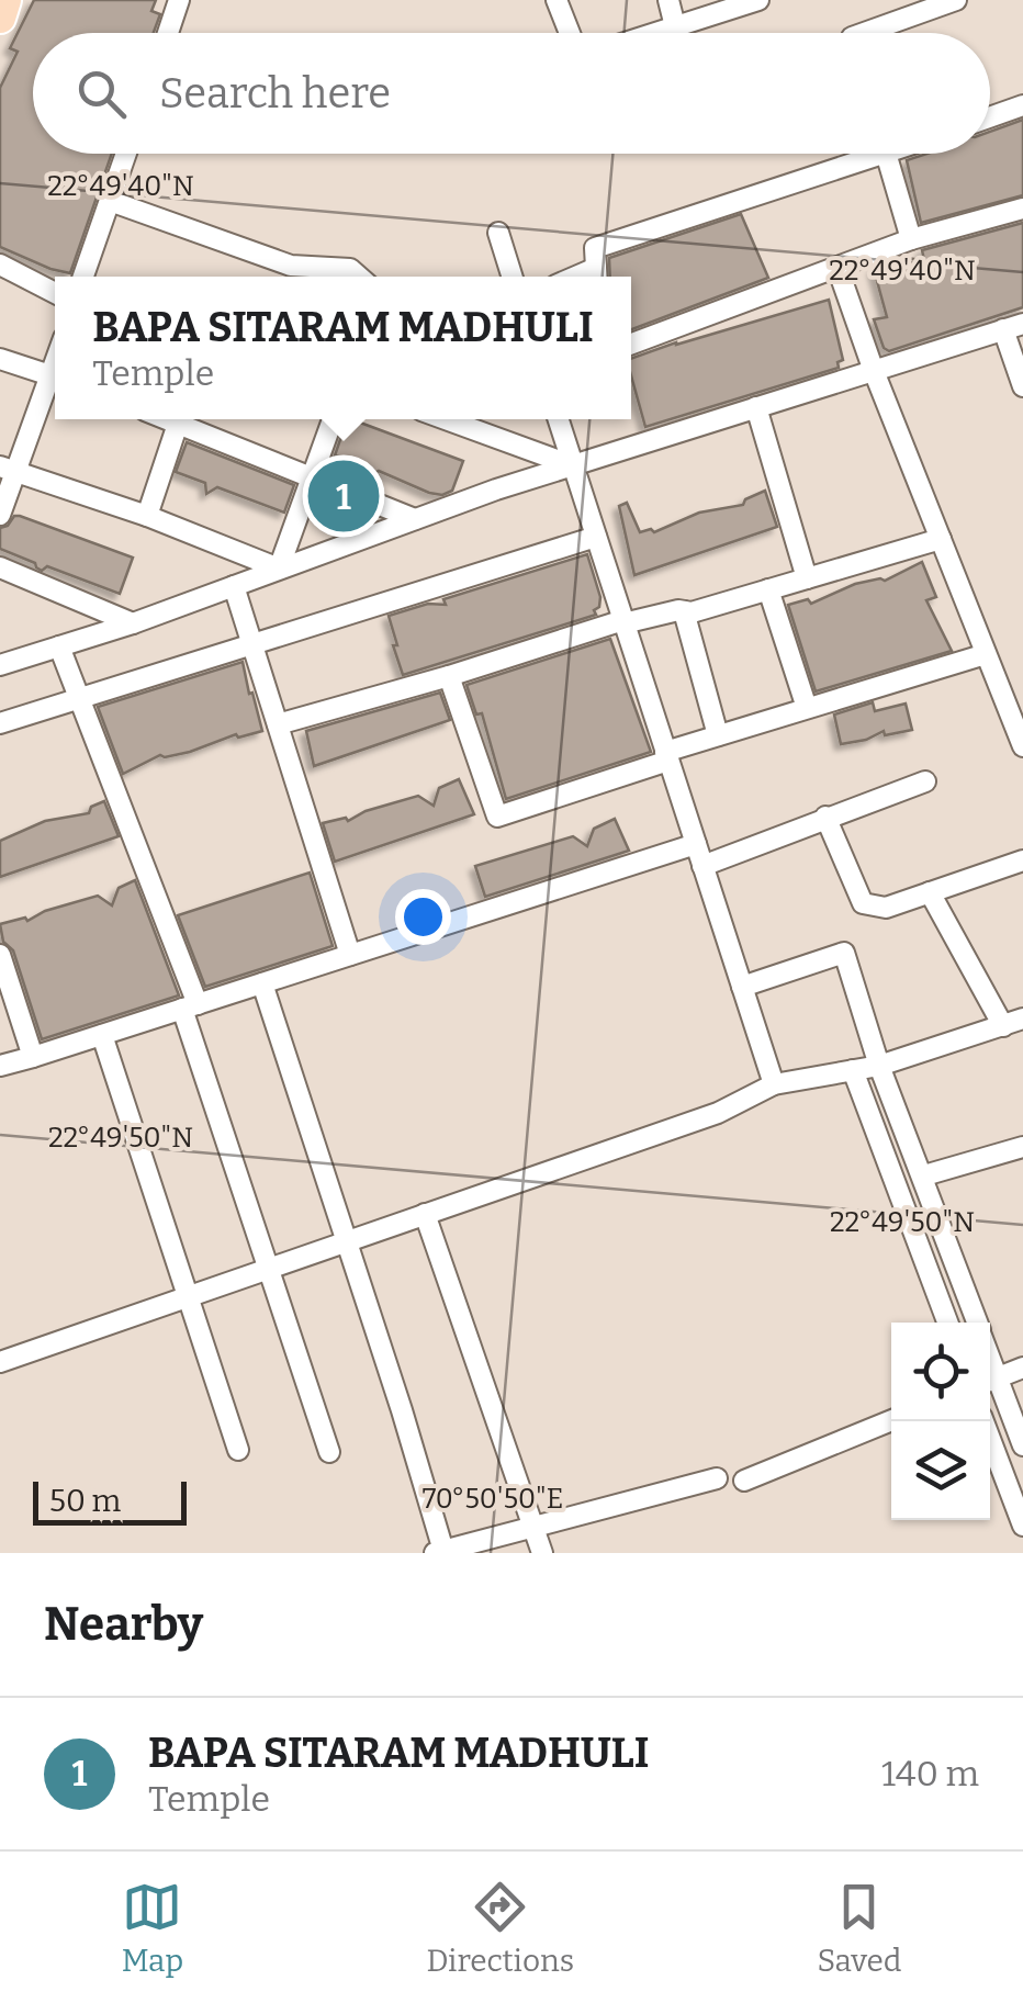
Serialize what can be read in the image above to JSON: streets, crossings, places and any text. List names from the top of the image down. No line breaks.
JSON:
{"scale_bar":"50 m","page":{"search":"Search here","popup":["BAPA SITARAM MADHULI","Temple"],"pins":"1","scale":"50 m","heading":"Nearby","list":[{"mark":"1","name":"BAPA SITARAM MADHULI","note":"Temple","value":"140 m"}],"nav":["Map","Directions","Saved"]},"coordinates":["22°49'40\"N","22°49'50\"N","70°50'50\"E"]}
